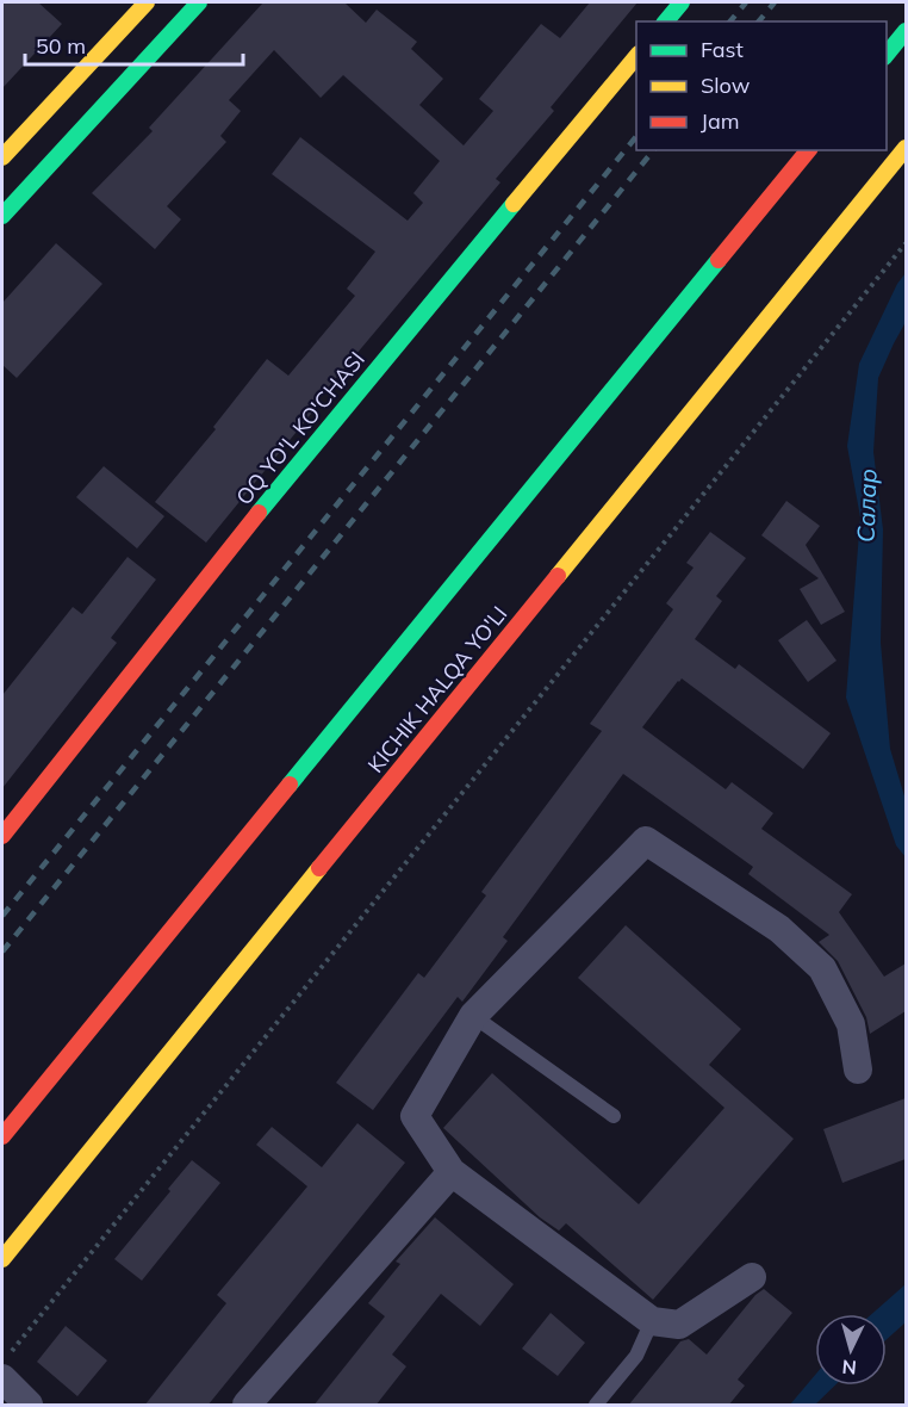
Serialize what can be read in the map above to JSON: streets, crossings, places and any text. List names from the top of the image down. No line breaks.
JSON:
{"streets":{"main road":["OQ YO'L KO'CHASI","KICHIK HALQA YO'LI"]},"water":["Салар"],"legend":["Fast","Slow","Jam"],"scale_bar":"50 m","north":"bottom"}
